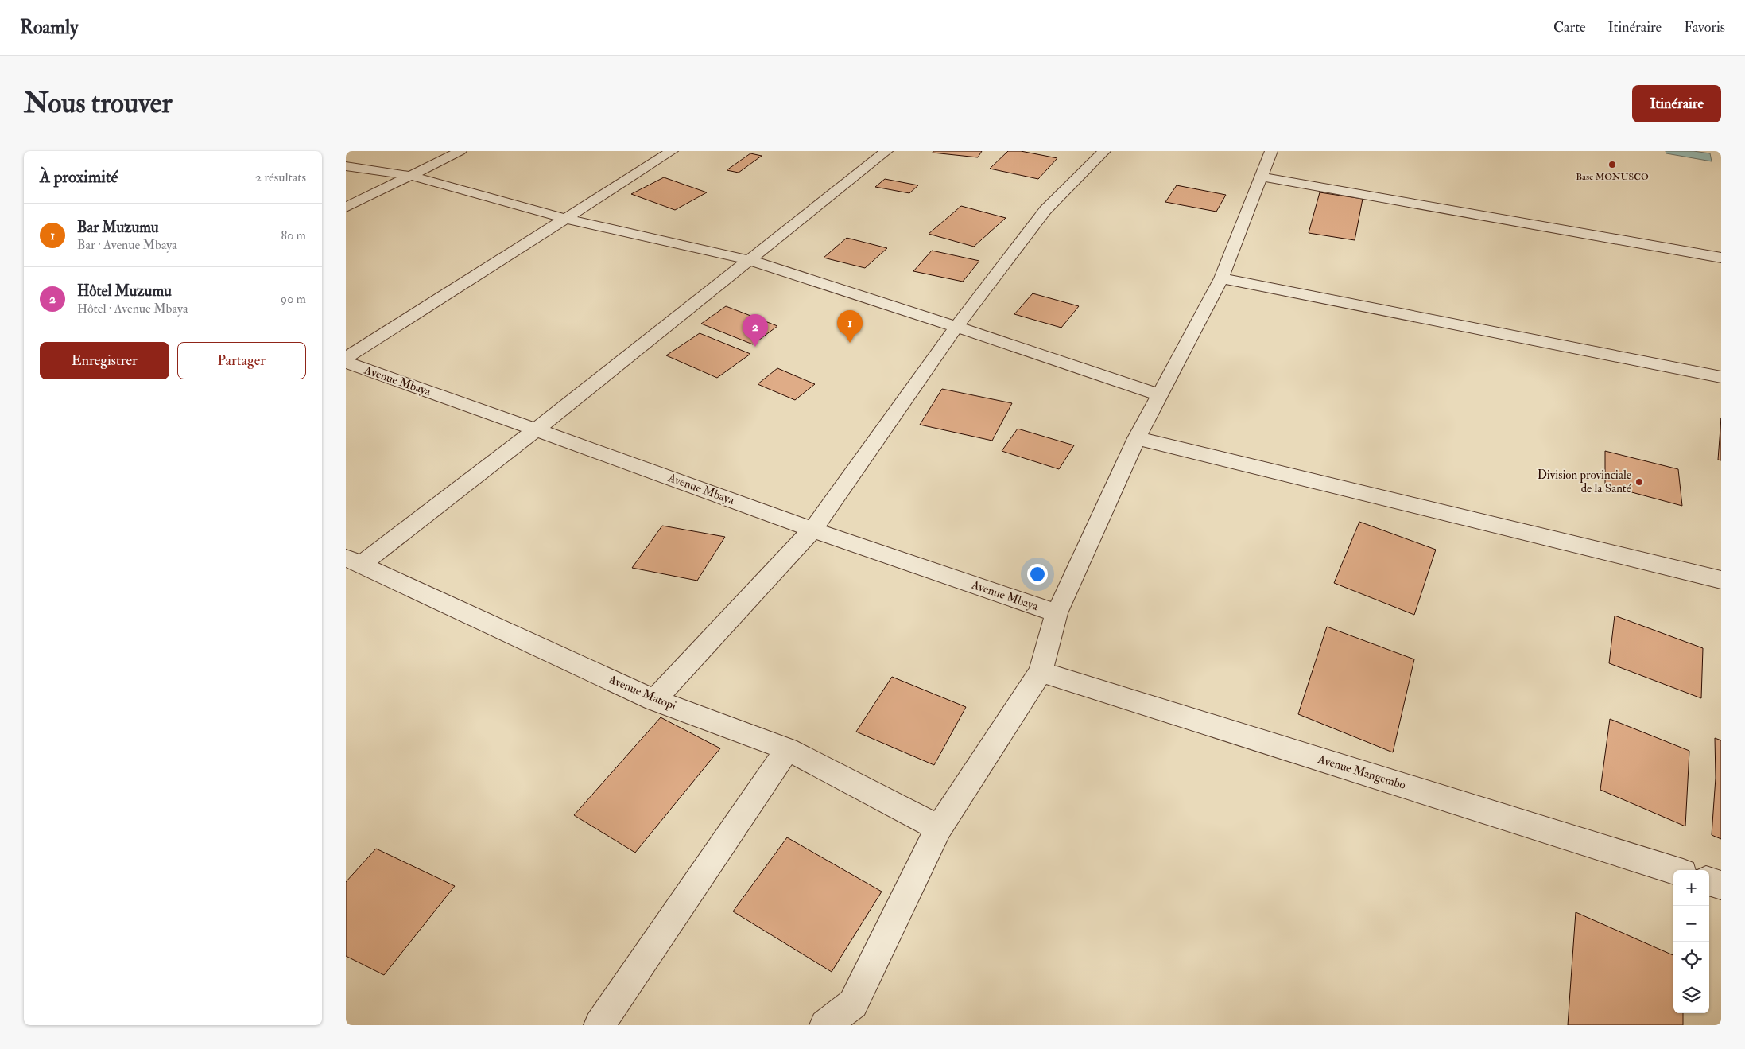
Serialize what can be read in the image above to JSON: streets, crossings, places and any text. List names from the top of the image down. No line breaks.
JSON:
{"streets":{"street":["Avenue Mbaya","Avenue Matopi","Avenue Mangembo"]},"places":["Base MONUSCO","Division provinciale de la Santé"],"page":{"header":"Roamly","nav":["Carte","Itinéraire","Favoris"],"buttons":["Itinéraire",["Enregistrer","Partager"]],"title":"Nous trouver","heading":["À proximité","2 résultats"],"list":[{"mark":"1","name":"Bar Muzumu","note":"Bar · Avenue Mbaya","value":"80 m"},{"mark":"2","name":"Hôtel Muzumu","note":"Hôtel · Avenue Mbaya","value":"90 m"}],"pins":["1","2"],"map_buttons":["+","−"]}}
